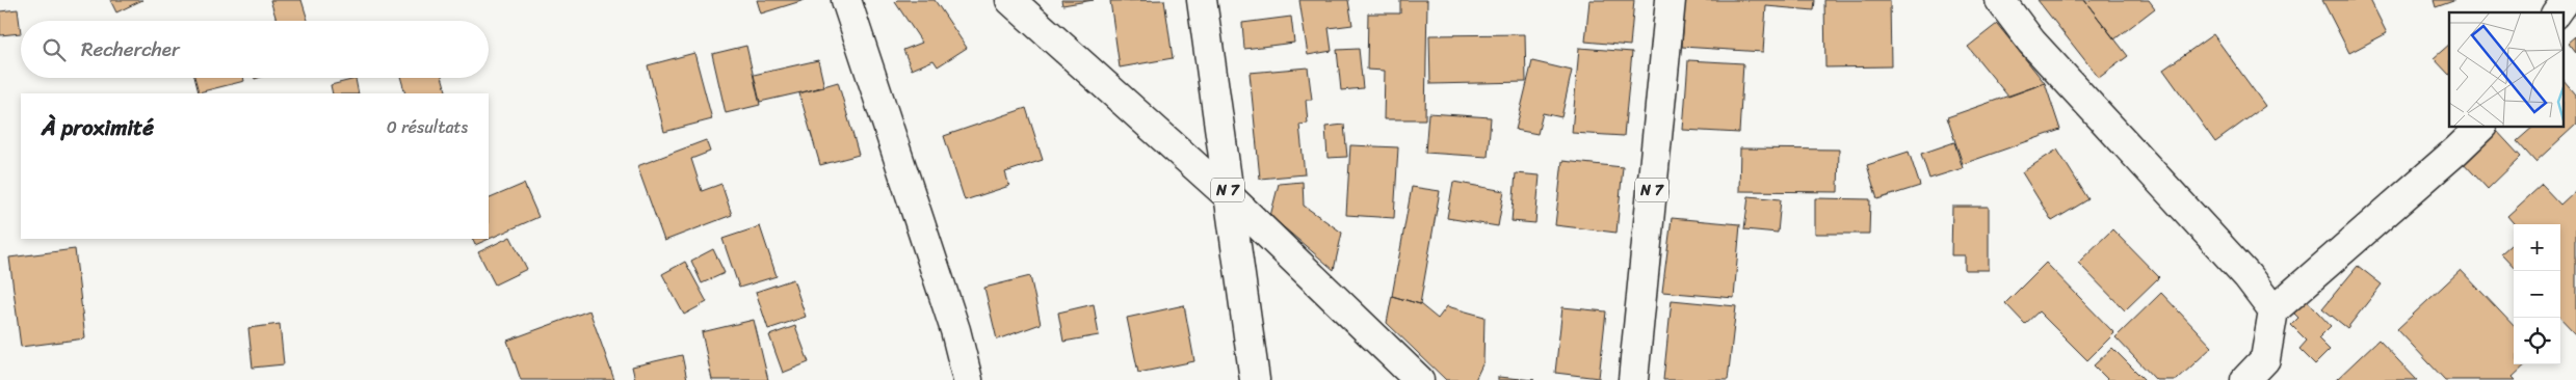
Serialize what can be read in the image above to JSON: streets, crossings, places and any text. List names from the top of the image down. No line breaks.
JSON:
{"streets":{"street":["N 7"]},"page":{"search":"Rechercher","heading":["À proximité","0 résultats"],"map_buttons":["+","−"]}}
